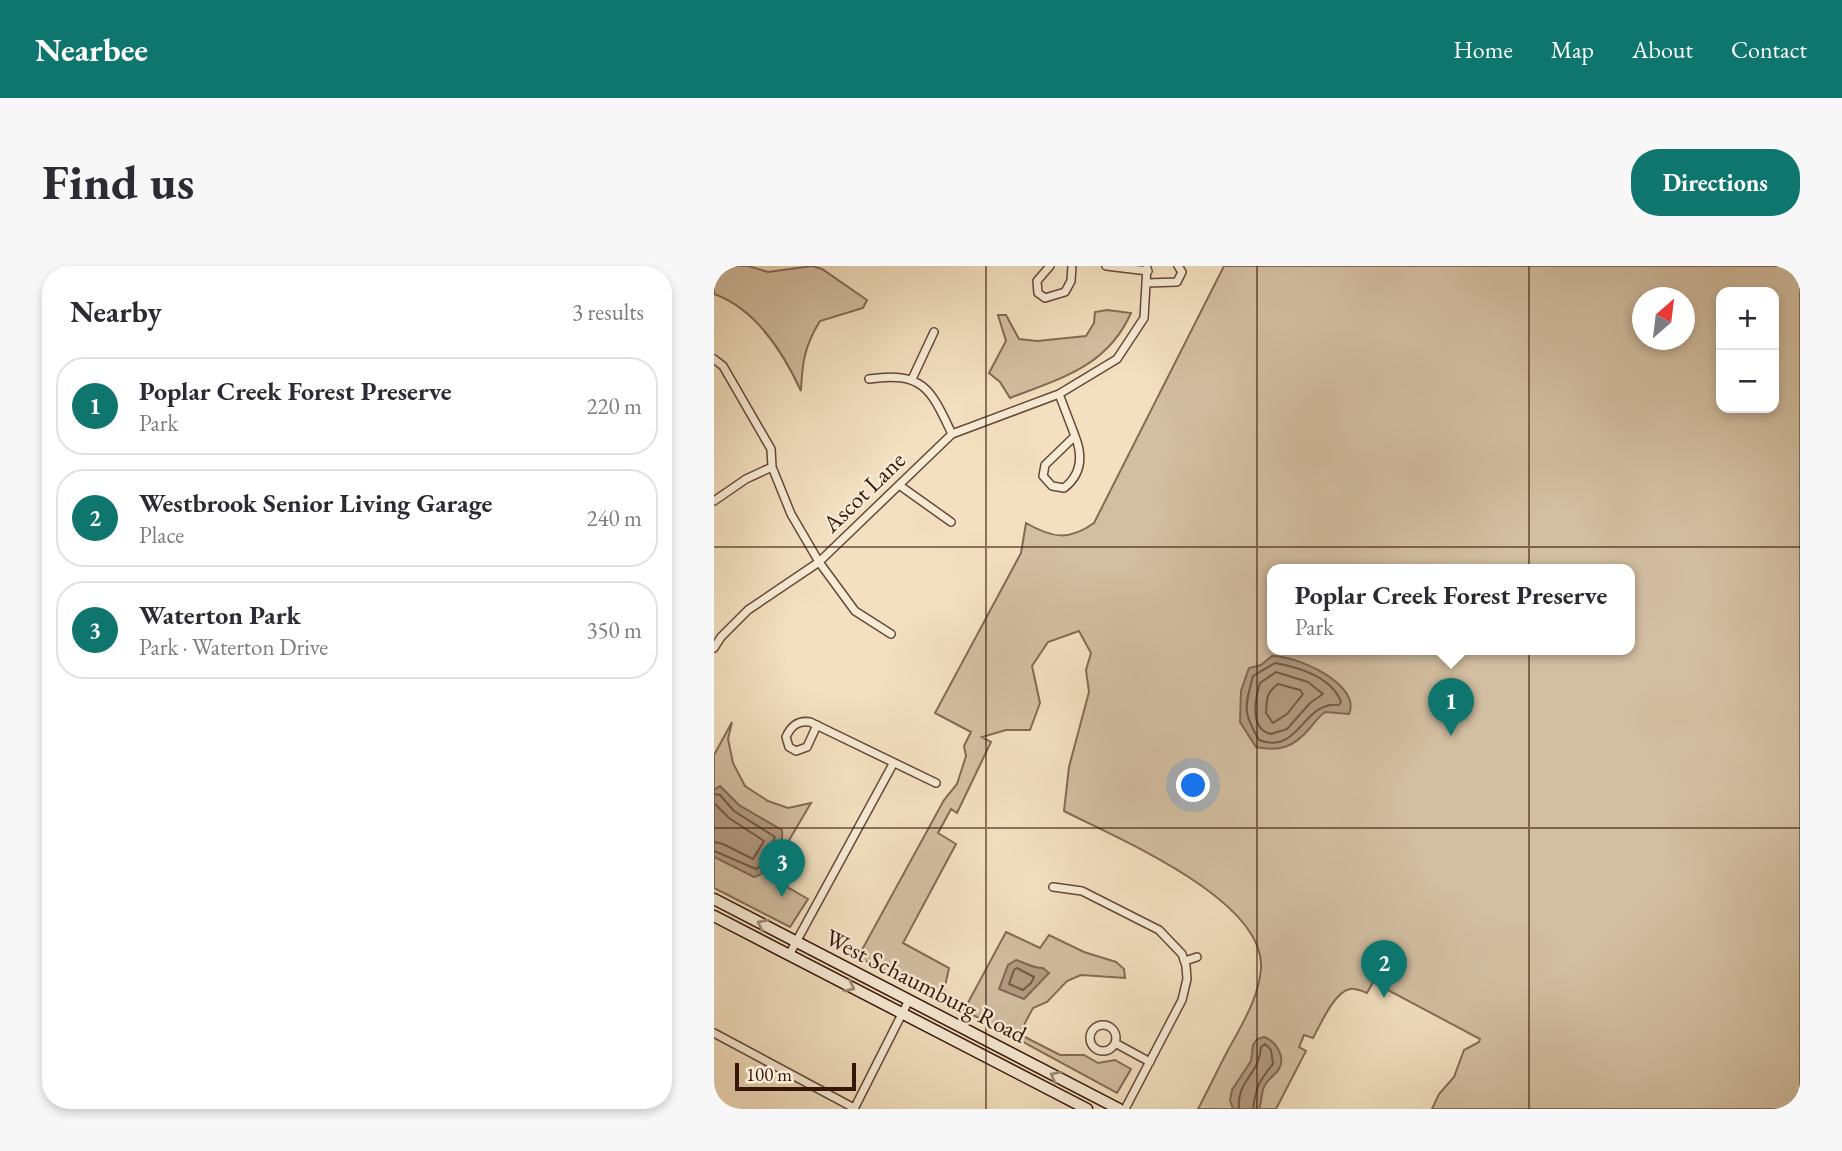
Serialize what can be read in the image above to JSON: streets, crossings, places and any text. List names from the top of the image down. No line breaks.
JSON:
{"streets":{"main road":["West Schaumburg Road"],"street":["Ascot Lane"]},"scale_bar":"100 m","north":"top right","page":{"header":"Nearbee","nav":["Home","Map","About","Contact"],"buttons":"Directions","title":"Find us","heading":["Nearby","3 results"],"map_buttons":["+","−"],"list":[{"mark":"1","name":"Poplar Creek Forest Preserve","note":"Park","value":"220 m"},{"mark":"2","name":"Westbrook Senior Living Garage","note":"Place","value":"240 m"},{"mark":"3","name":"Waterton Park","note":"Park · Waterton Drive","value":"350 m"}],"popup":["Poplar Creek Forest Preserve","Park"],"pins":["1","3","2"],"scale":"100 m"}}
